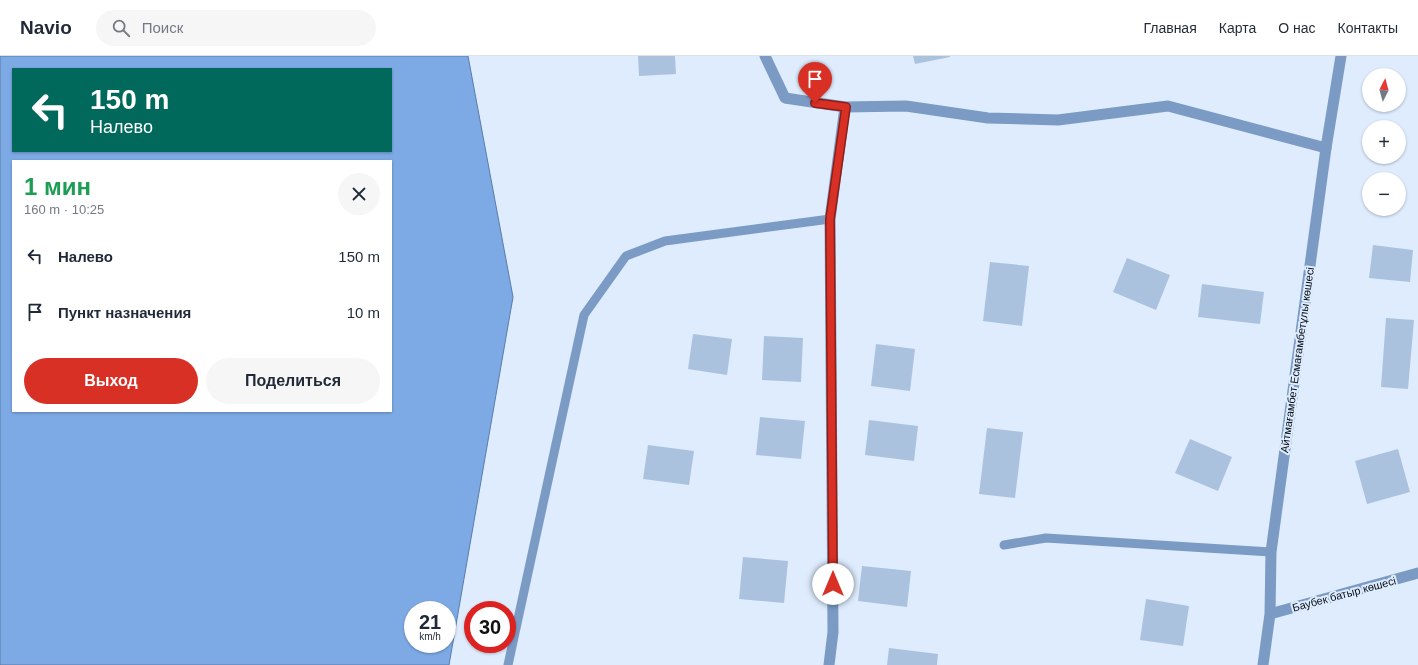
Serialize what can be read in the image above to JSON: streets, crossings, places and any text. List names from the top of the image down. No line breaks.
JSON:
{"streets":{"street":["Айтмағамбет Есмағамбетұлы көшесі","Баубек батыр көшесі"]},"crossings":[["Айтмағамбет Есмағамбетұлы көшесі","Баубек батыр көшесі"]],"north":"top","page":{"header":"Navio","search":"Поиск","nav":["Главная","Карта","О нас","Контакты"],"map_buttons":["+","−"],"turn":["150 m","Налево"],"heading":["1 мин","160 m · 10:25"],"list":[{"name":"Налево","value":"150 m"},{"name":"Пункт назначения","value":"10 m"}],"buttons":["Выход","Поделиться"],"speed":"21 km/h","limit":"30"}}
